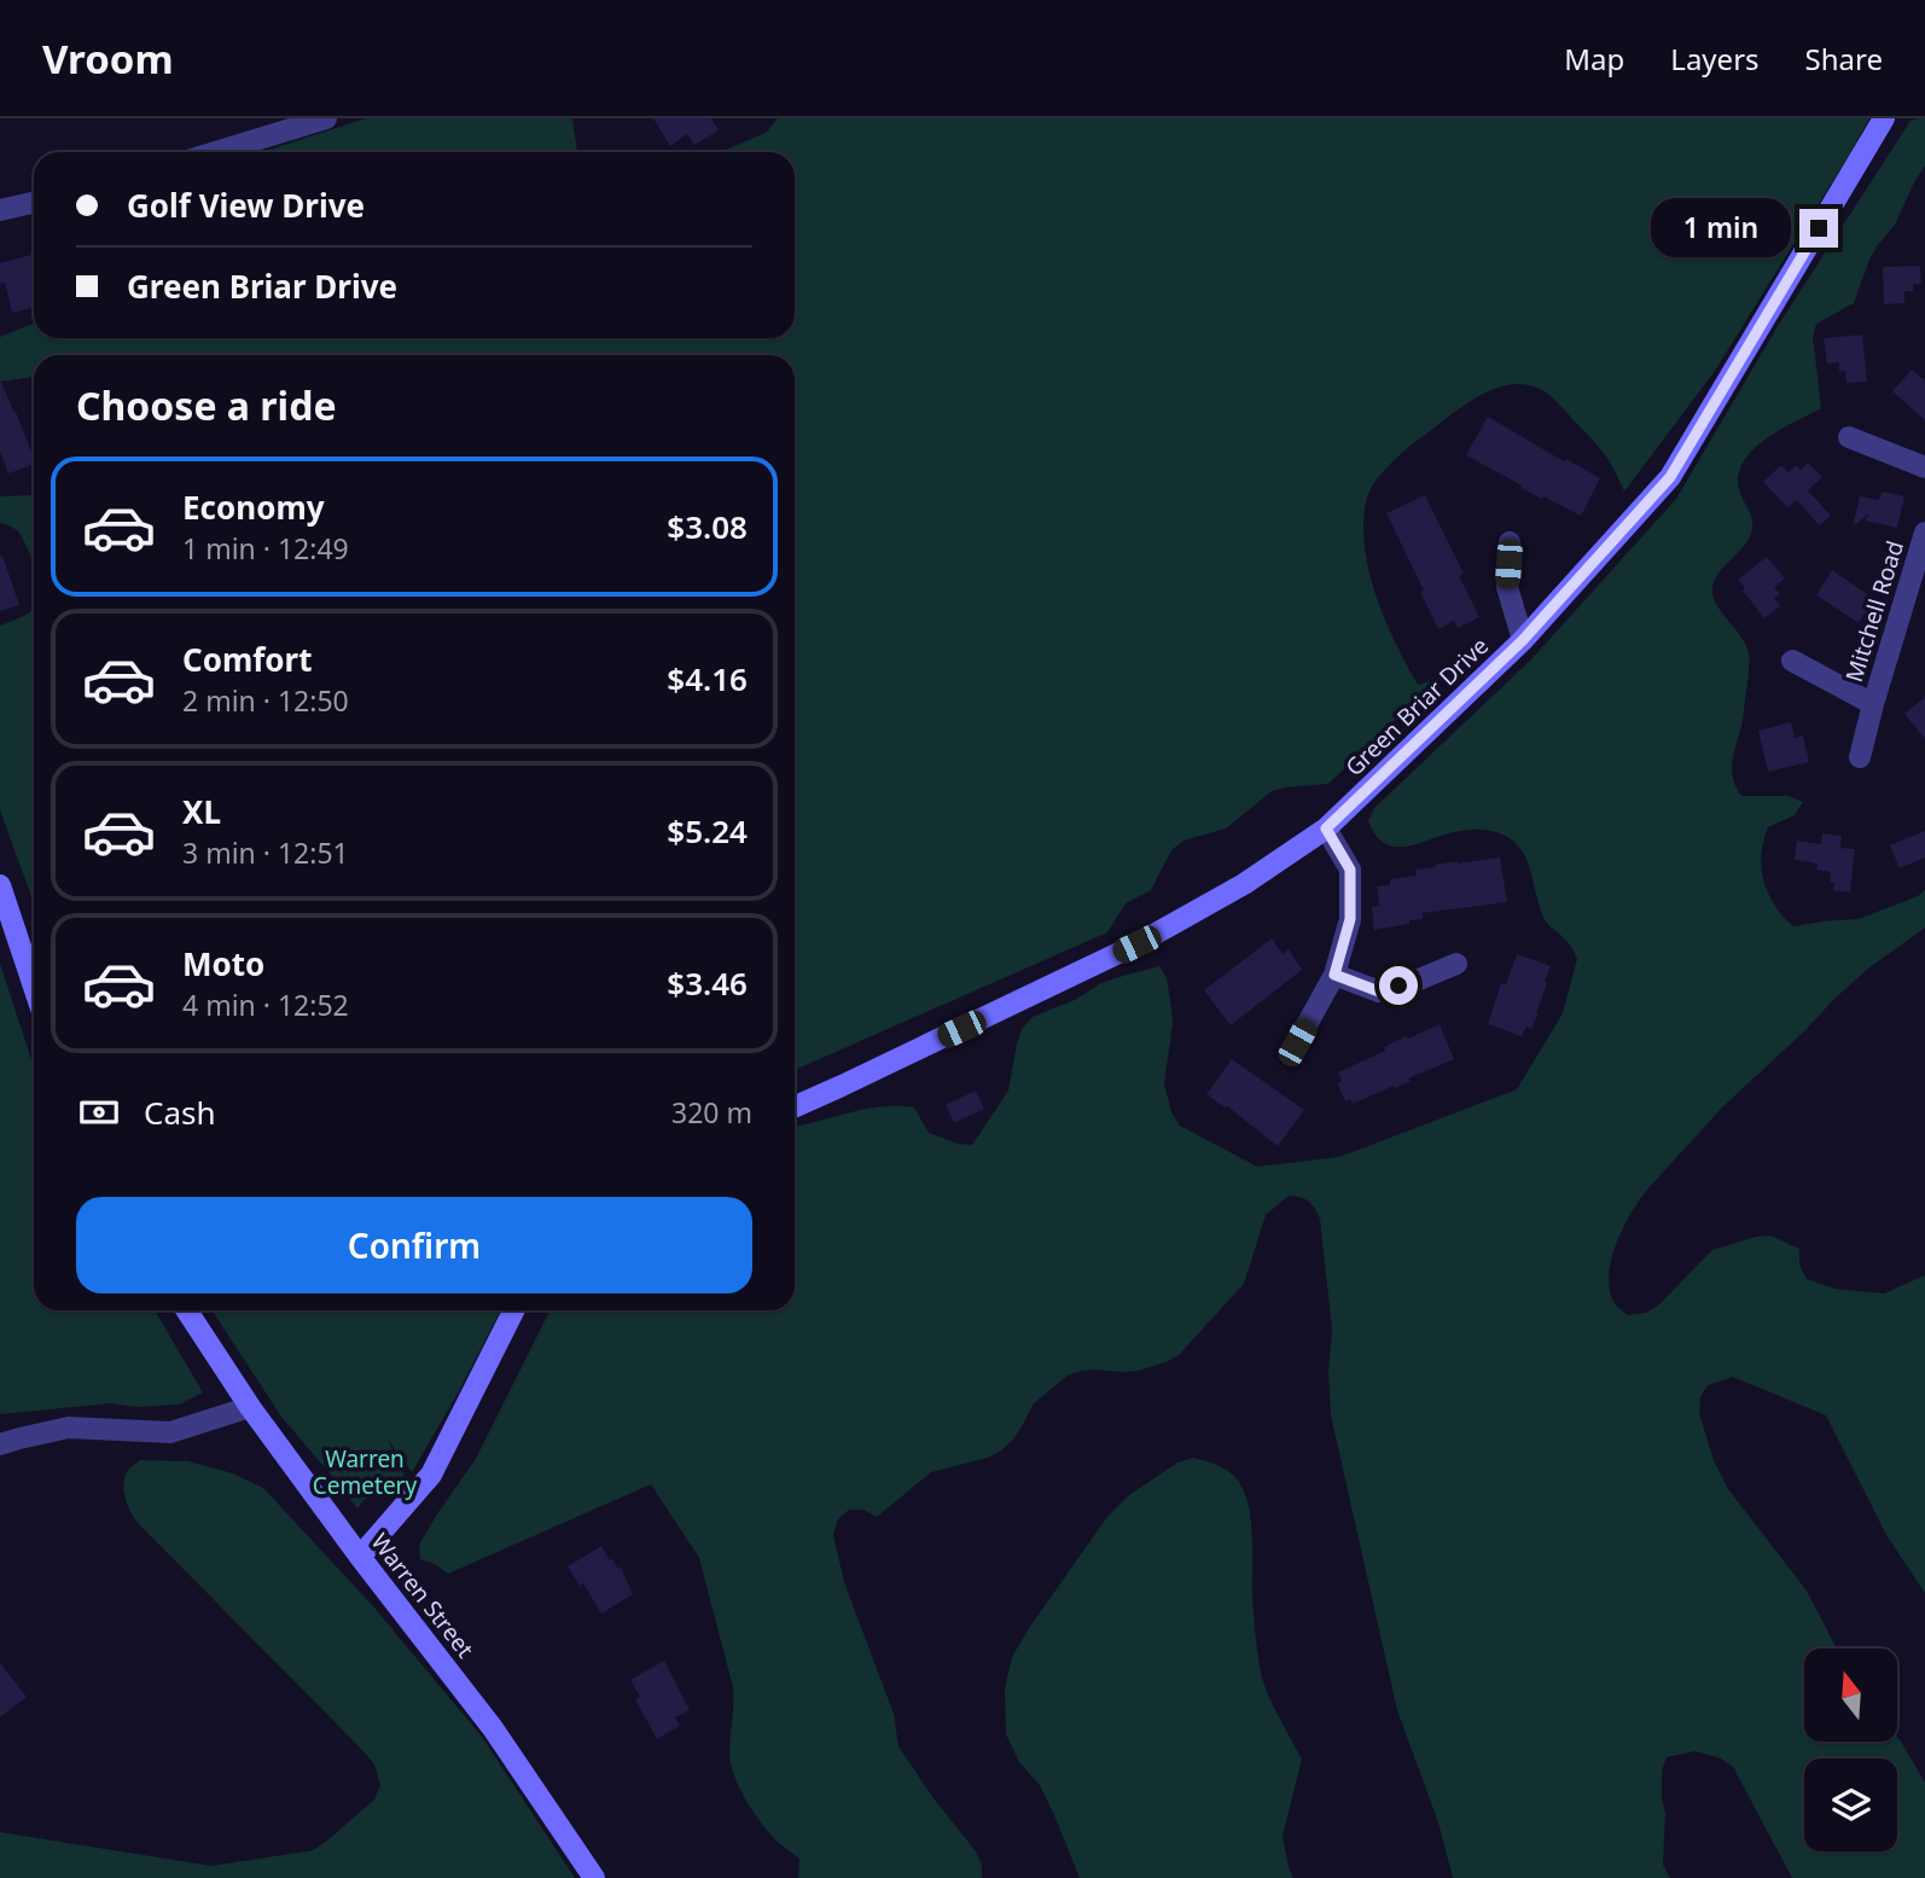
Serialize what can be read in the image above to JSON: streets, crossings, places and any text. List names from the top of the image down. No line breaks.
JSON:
{"streets":{"street":["Mitchell Road","Green Briar Drive","Warren Street"]},"parks":["Warren Cemetery"],"north":"top","page":{"header":"Vroom","nav":["Map","Layers","Share"],"banner":["Golf View Drive","Green Briar Drive"],"bubble":"1 min","heading":"Choose a ride","list":[{"name":"Economy","note":"1 min · 12:49","value":"$3.08"},{"name":"Comfort","note":"2 min · 12:50","value":"$4.16"},{"name":"XL","note":"3 min · 12:51","value":"$5.24"},{"name":"Moto","note":"4 min · 12:52","value":"$3.46"}],"pay":["Cash","320 m"],"buttons":"Confirm"}}
